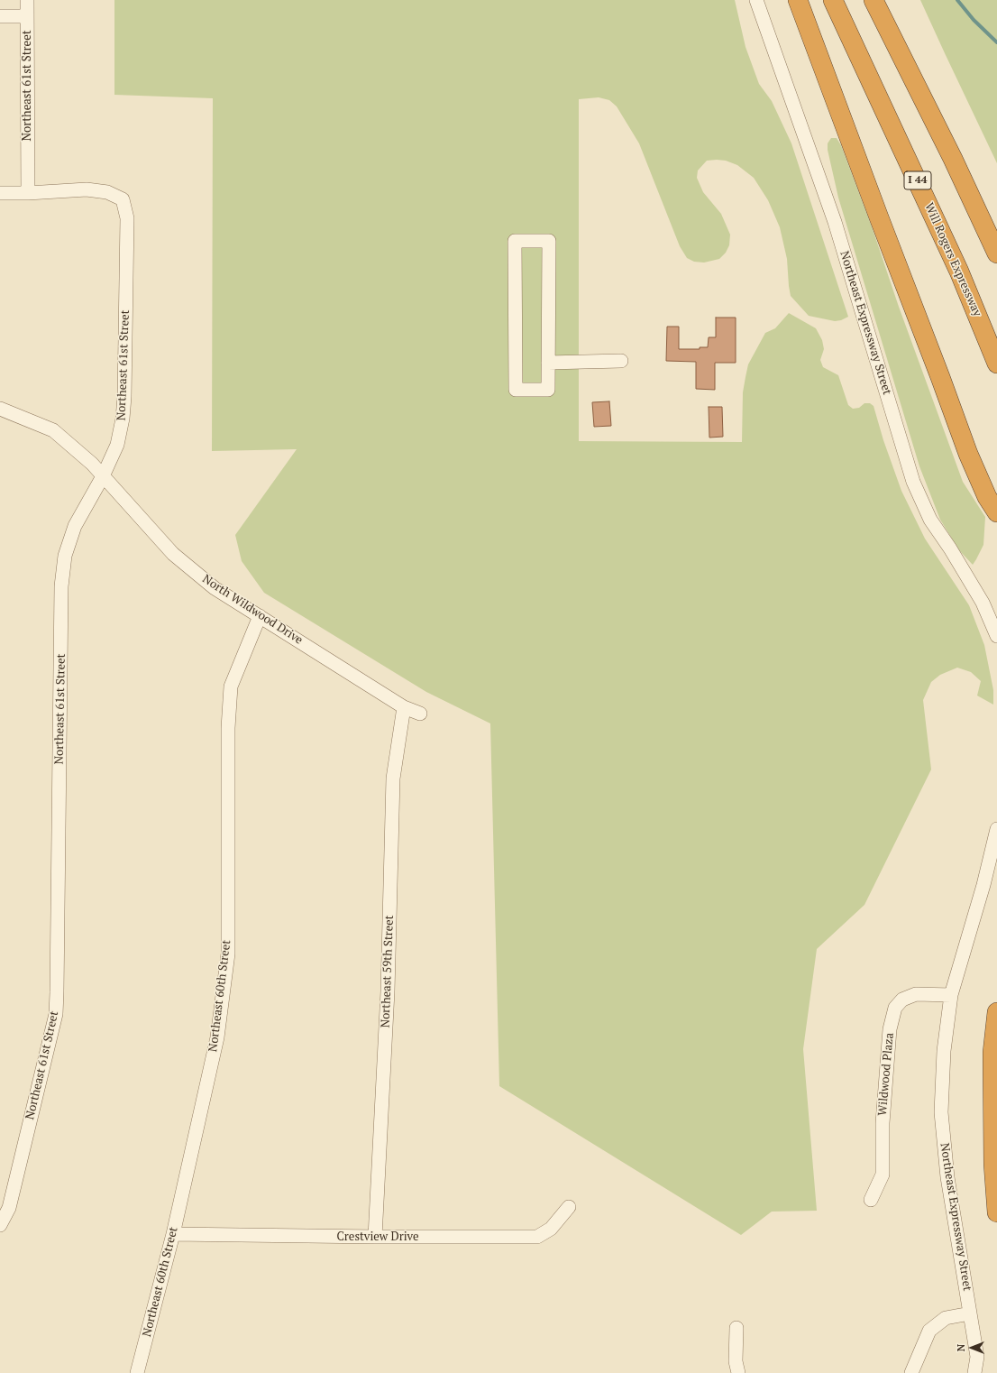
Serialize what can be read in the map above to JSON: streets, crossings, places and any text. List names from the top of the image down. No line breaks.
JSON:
{"streets":{"highway":["I 44","Will Rogers Expressway"],"street":["Northeast 61st Street","Northeast Expressway Street","North Wildwood Drive","Northeast 59th Street","Northeast 60th Street","Wildwood Plaza","Crestview Drive"]},"crossings":[["Northeast 61st Street","North Wildwood Drive"],["Northeast Expressway Street","Wildwood Plaza"],["North Wildwood Drive","Northeast 59th Street"],["North Wildwood Drive","Northeast 60th Street"],["Northeast 59th Street","Crestview Drive"],["Northeast 60th Street","Crestview Drive"]],"north":"left"}
